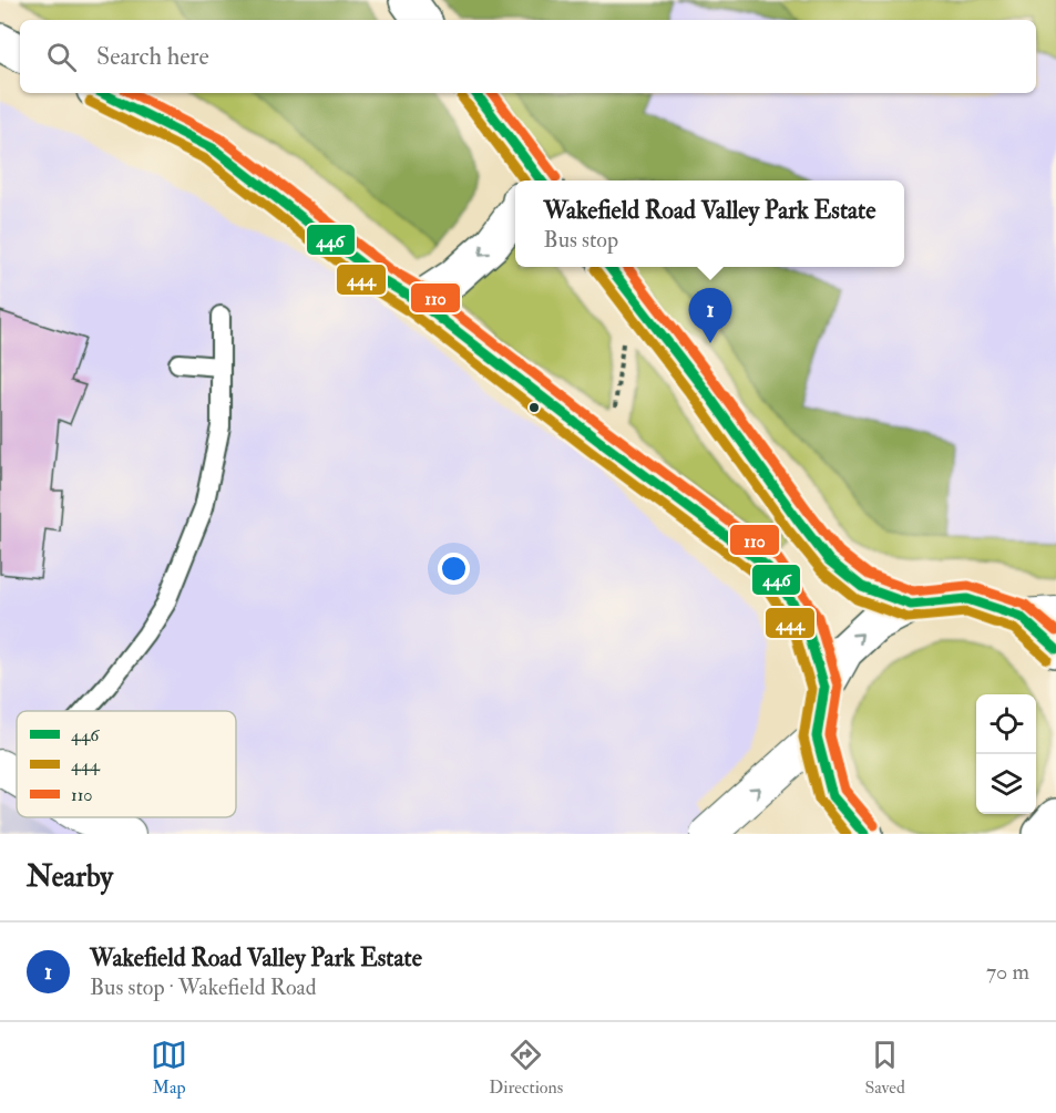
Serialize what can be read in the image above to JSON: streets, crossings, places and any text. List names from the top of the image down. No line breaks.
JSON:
{"lines":["transit line 446","transit line 110","transit line 444"],"legend":["446","444","110"],"page":{"search":"Search here","popup":["Wakefield Road Valley Park Estate","Bus stop"],"pins":"1","heading":"Nearby","list":[{"mark":"1","name":"Wakefield Road Valley Park Estate","note":"Bus stop · Wakefield Road","value":"70 m"}],"nav":["Map","Directions","Saved"]}}
